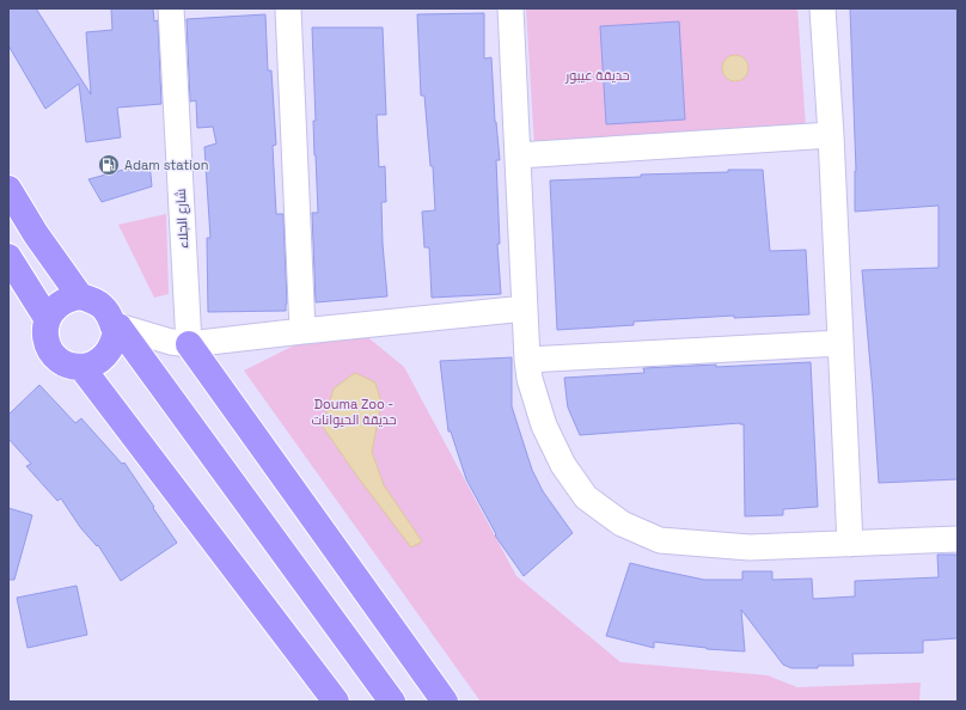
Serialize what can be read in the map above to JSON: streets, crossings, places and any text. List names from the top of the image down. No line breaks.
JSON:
{"streets":{"street":["شارع الجلاء"]},"parks":["حديقة عيبور","Douma Zoo - حديقة الحيوانات"],"places":{"fuel station":["Adam station"]}}
